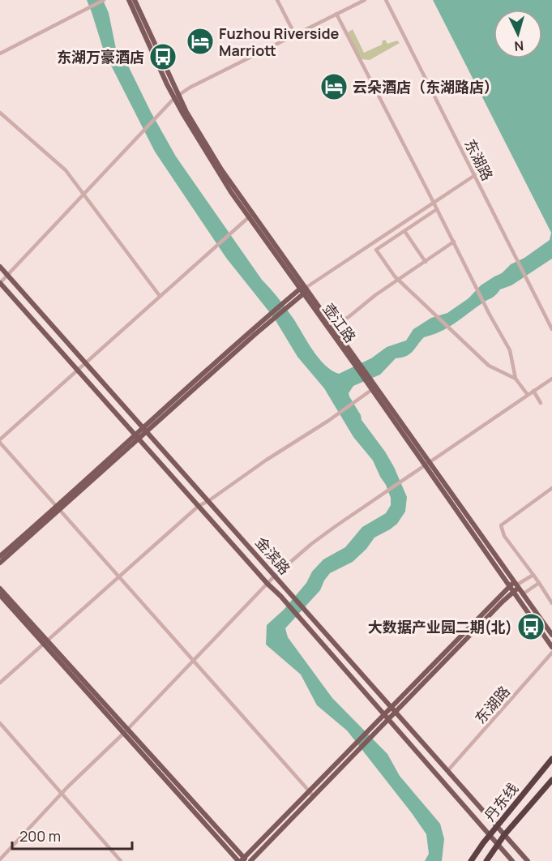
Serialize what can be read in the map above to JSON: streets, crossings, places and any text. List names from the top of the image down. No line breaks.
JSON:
{"streets":{"highway":["丹东线"],"main road":["壶江路","金滨路"],"street":["东湖路"]},"crossings":[["东湖路","金滨路"],["金滨路","丹东线"]],"places":{"hotel":["Fuzhou Riverside Marriott","云朵酒店（东湖路店）"],"bus stop":["东湖万豪酒店","大数据产业园二期(北)"]},"scale_bar":"200 m","north":"bottom"}
